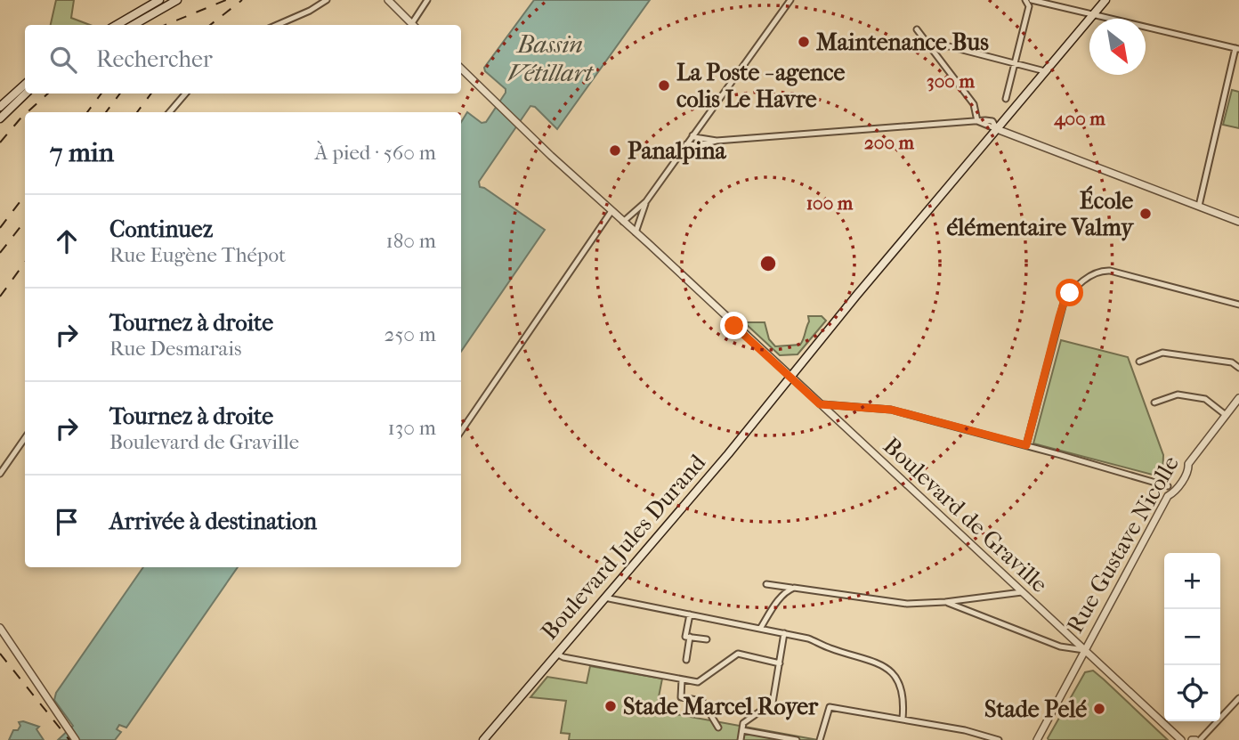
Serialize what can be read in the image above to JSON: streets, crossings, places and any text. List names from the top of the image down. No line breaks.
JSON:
{"streets":{"main road":["Boulevard Jules Durand"],"street":["Boulevard de Graville","Rue Gustave Nicolle"]},"crossings":[["Boulevard de Graville","Rue Gustave Nicolle"],["Boulevard de Graville","Boulevard Jules Durand"]],"water":["Bassin Vétillart"],"places":["Maintenance Bus","La Poste - agence colis Le Havre","Panalpina","École élémentaire Valmy","Stade Marcel Royer","Stade Pelé"],"north":"bottom right","page":{"search":"Rechercher","heading":["7 min","À pied · 560 m"],"list":[["Continuez","Rue Eugène Thépot","180 m"],["Tournez à droite","Rue Desmarais","250 m"],["Tournez à droite","Boulevard de Graville","130 m"],"Arrivée à destination"],"map_buttons":["+","−"]},"rings":["300 m","400 m","200 m","100 m"]}
